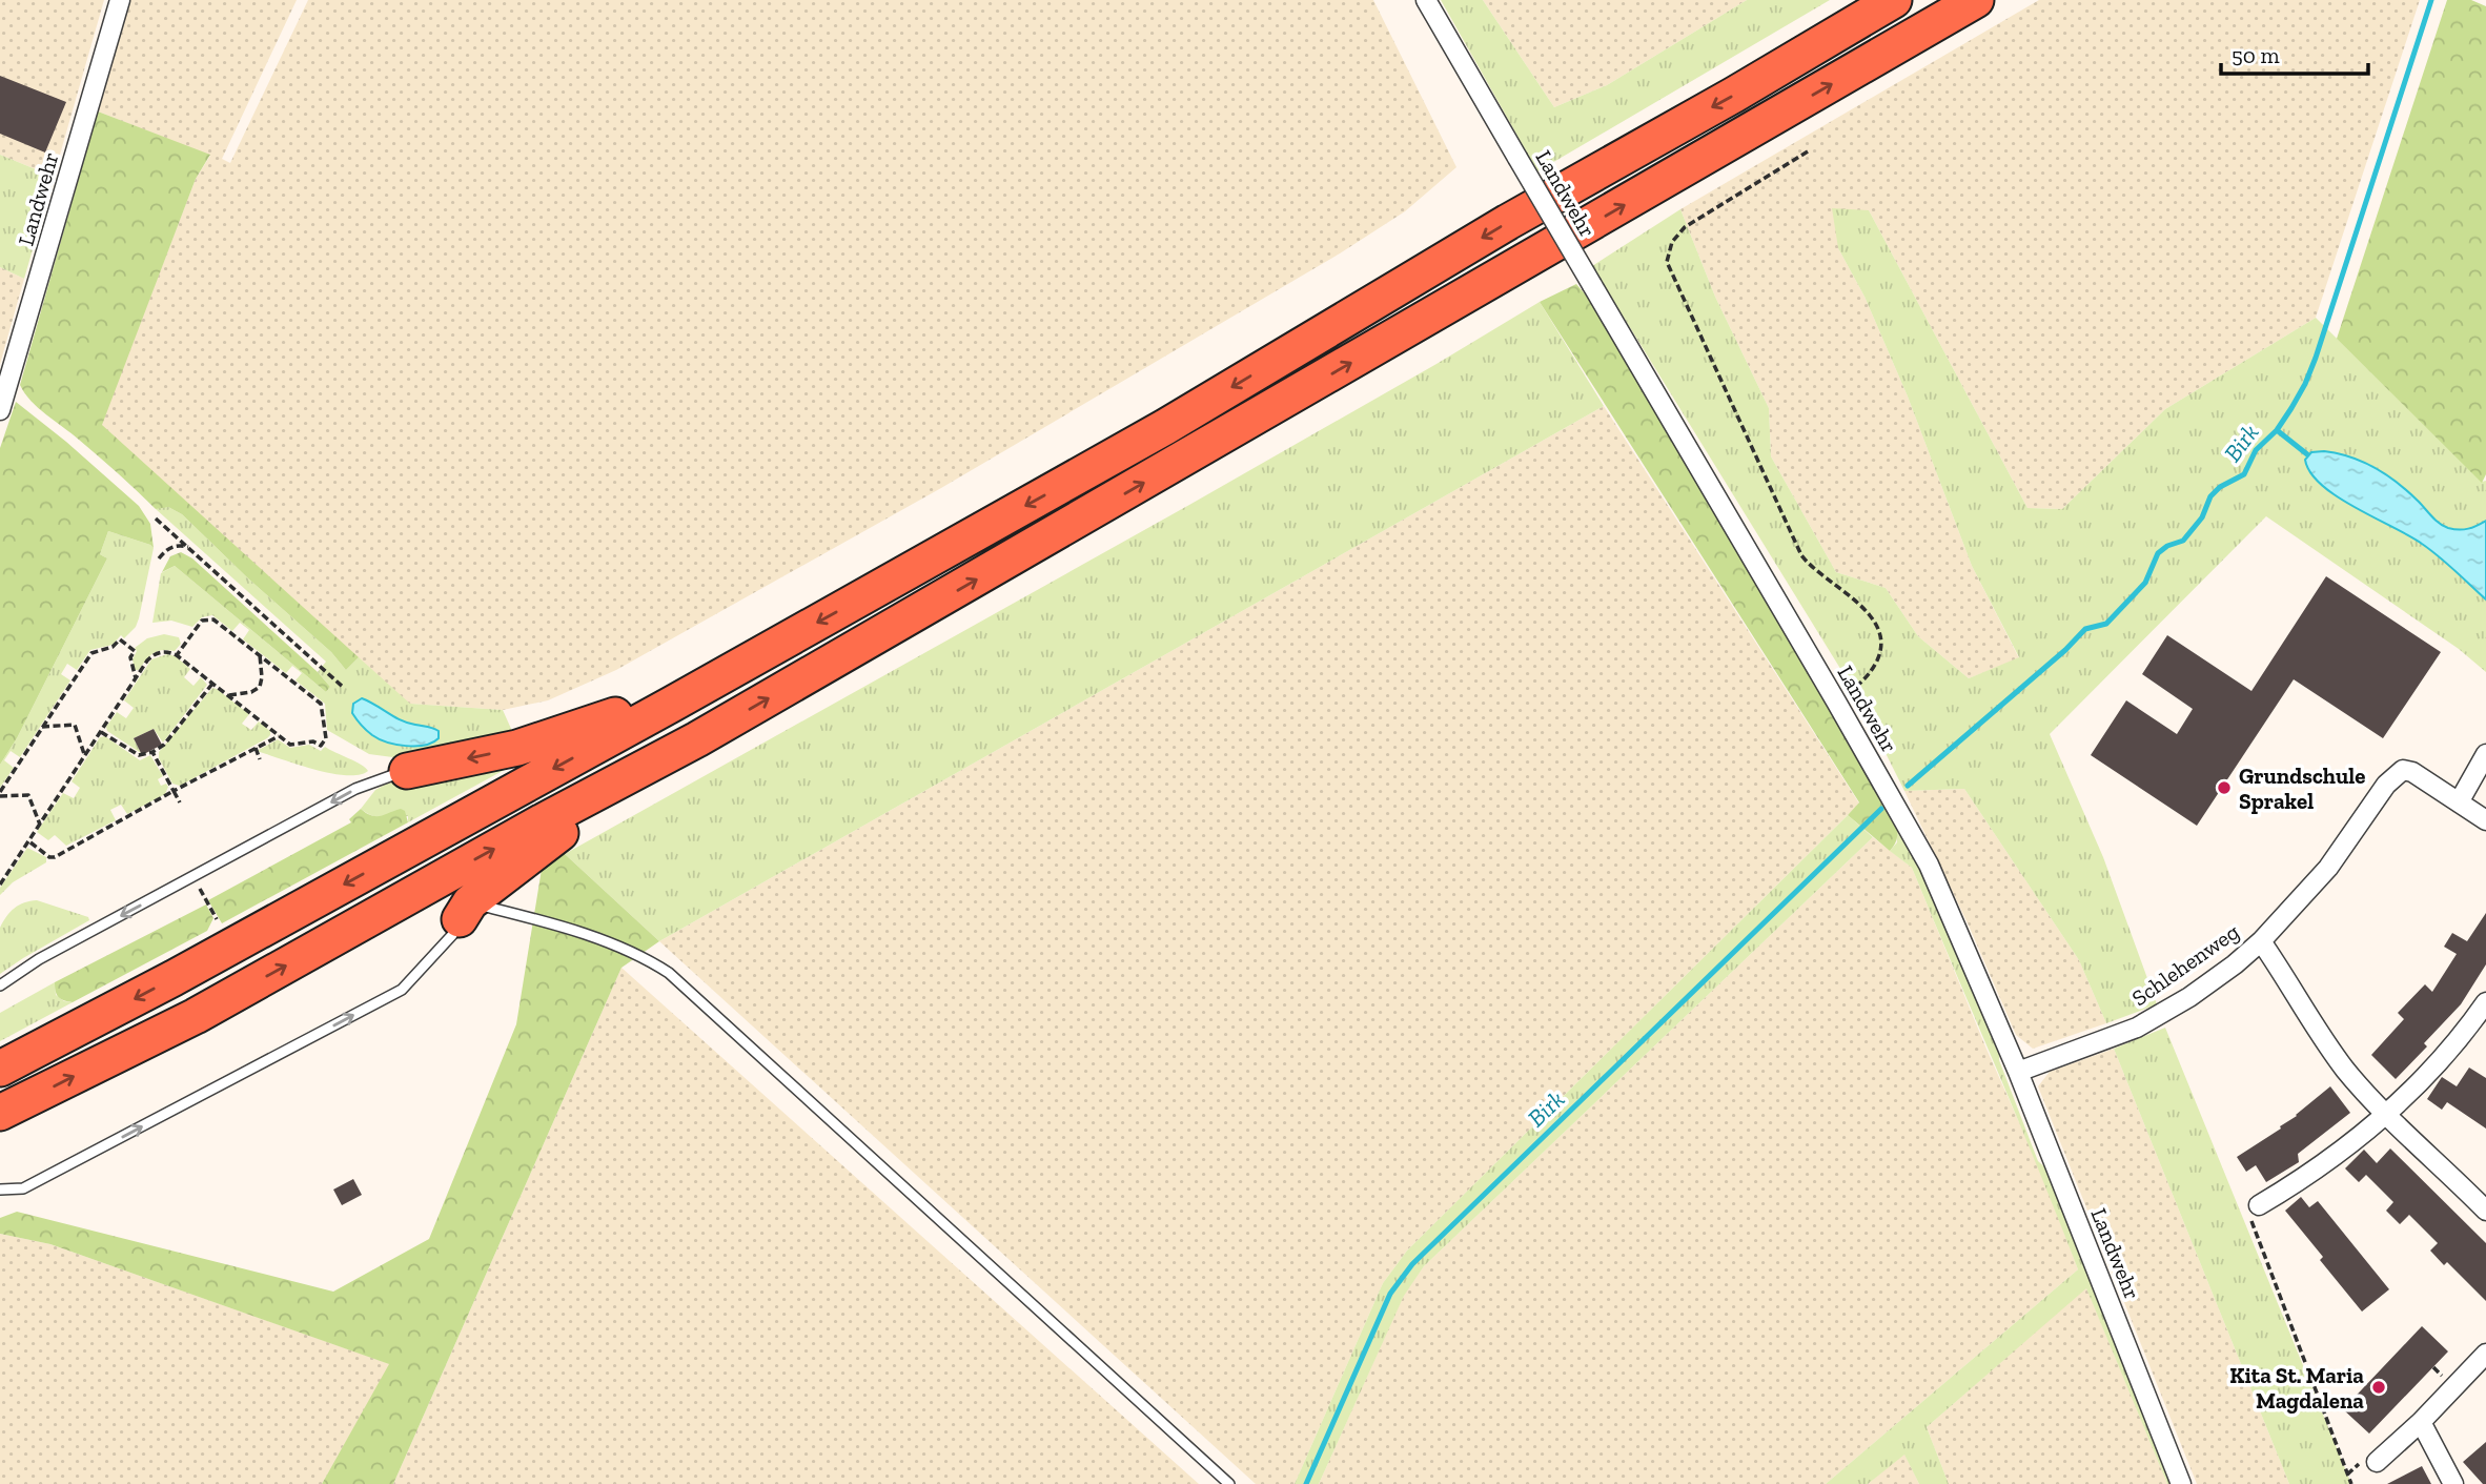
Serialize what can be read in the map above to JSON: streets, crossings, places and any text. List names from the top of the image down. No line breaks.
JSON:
{"streets":{"street":["Landwehr","Schlehenweg"]},"crossings":[["Landwehr","Schlehenweg"]],"water":["Birk"],"places":["Grundschule Sprakel","Kita St. Maria Magdalena"],"scale_bar":"50 m"}
